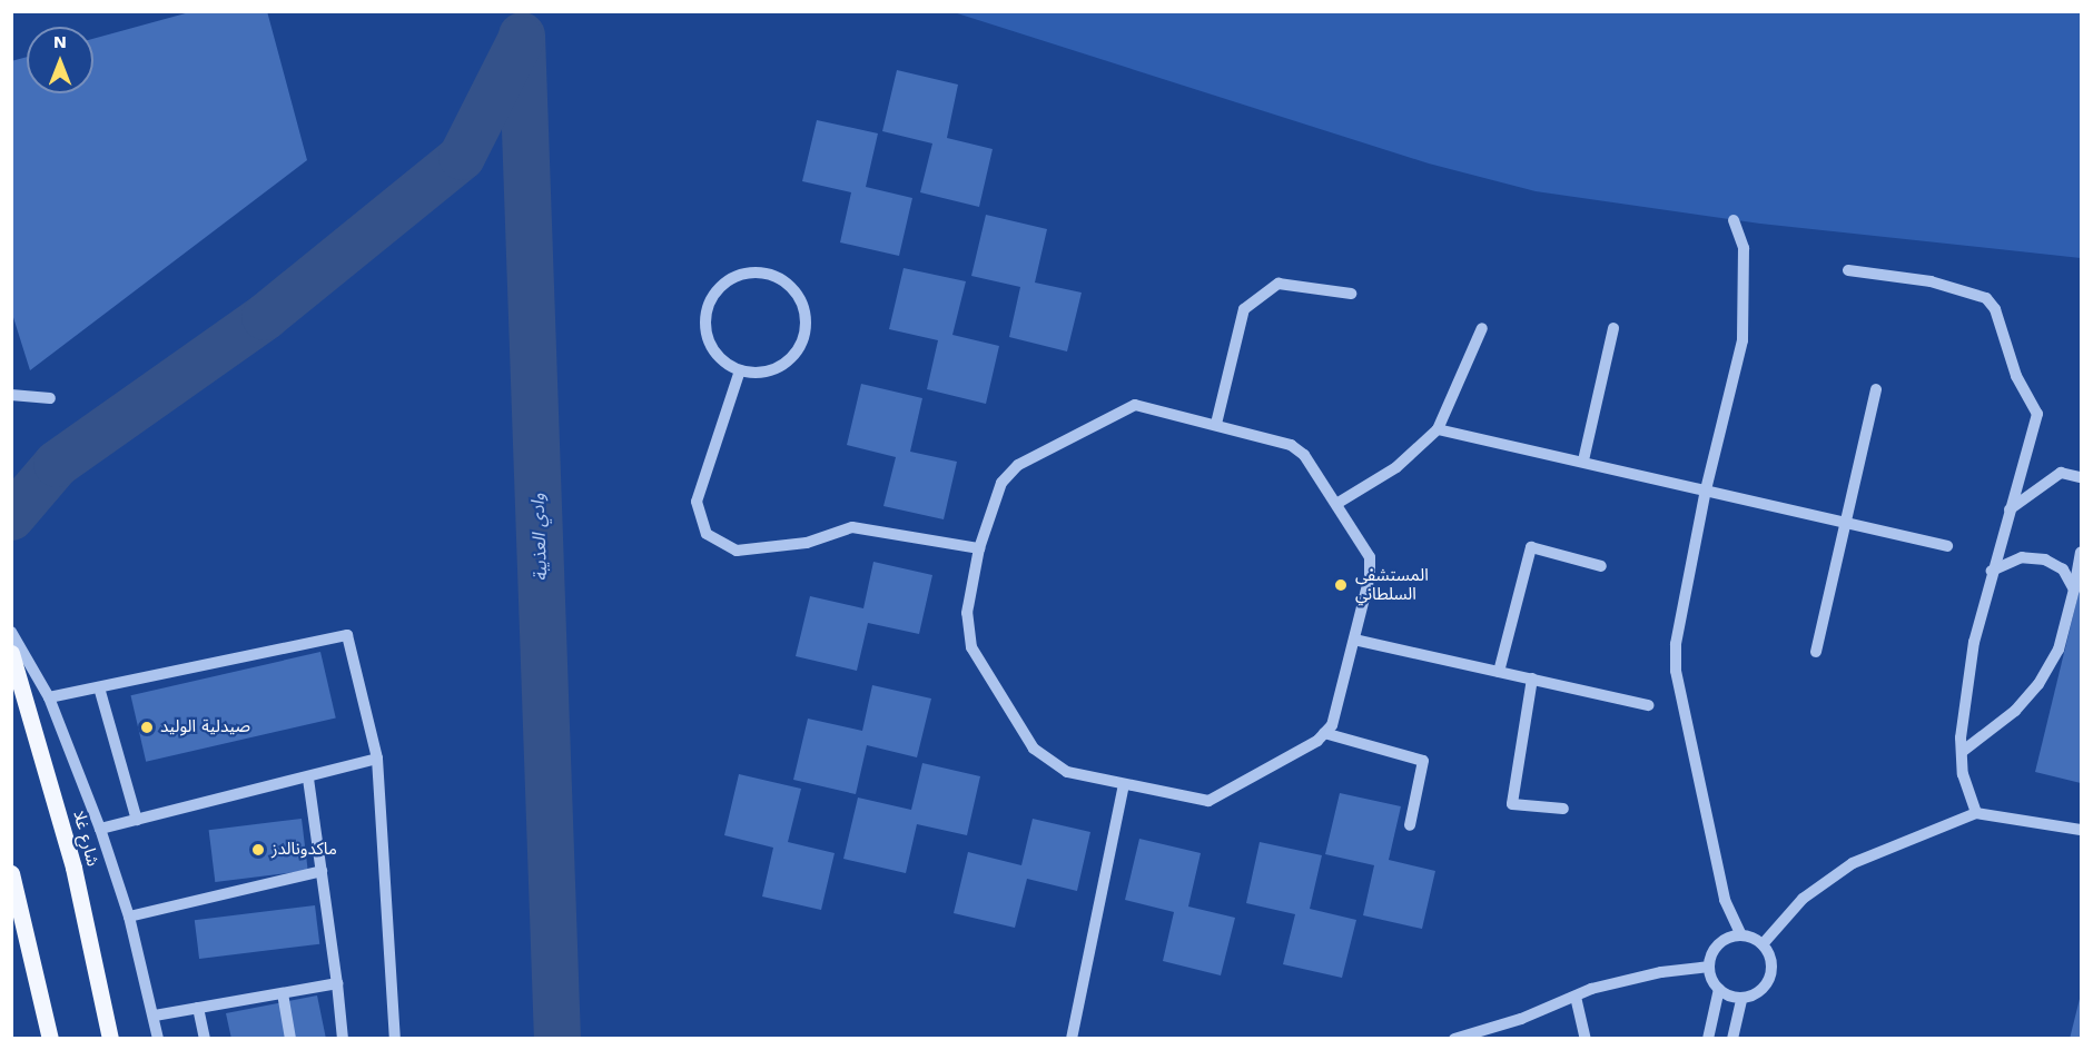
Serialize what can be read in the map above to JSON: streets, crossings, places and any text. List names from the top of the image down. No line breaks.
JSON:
{"streets":{"main road":["شارع غلا"]},"water":["وادي العذيبة"],"places":["المستشفى السلطاني","صيدلية الوليد","ماكدونالدز"],"north":"top"}
